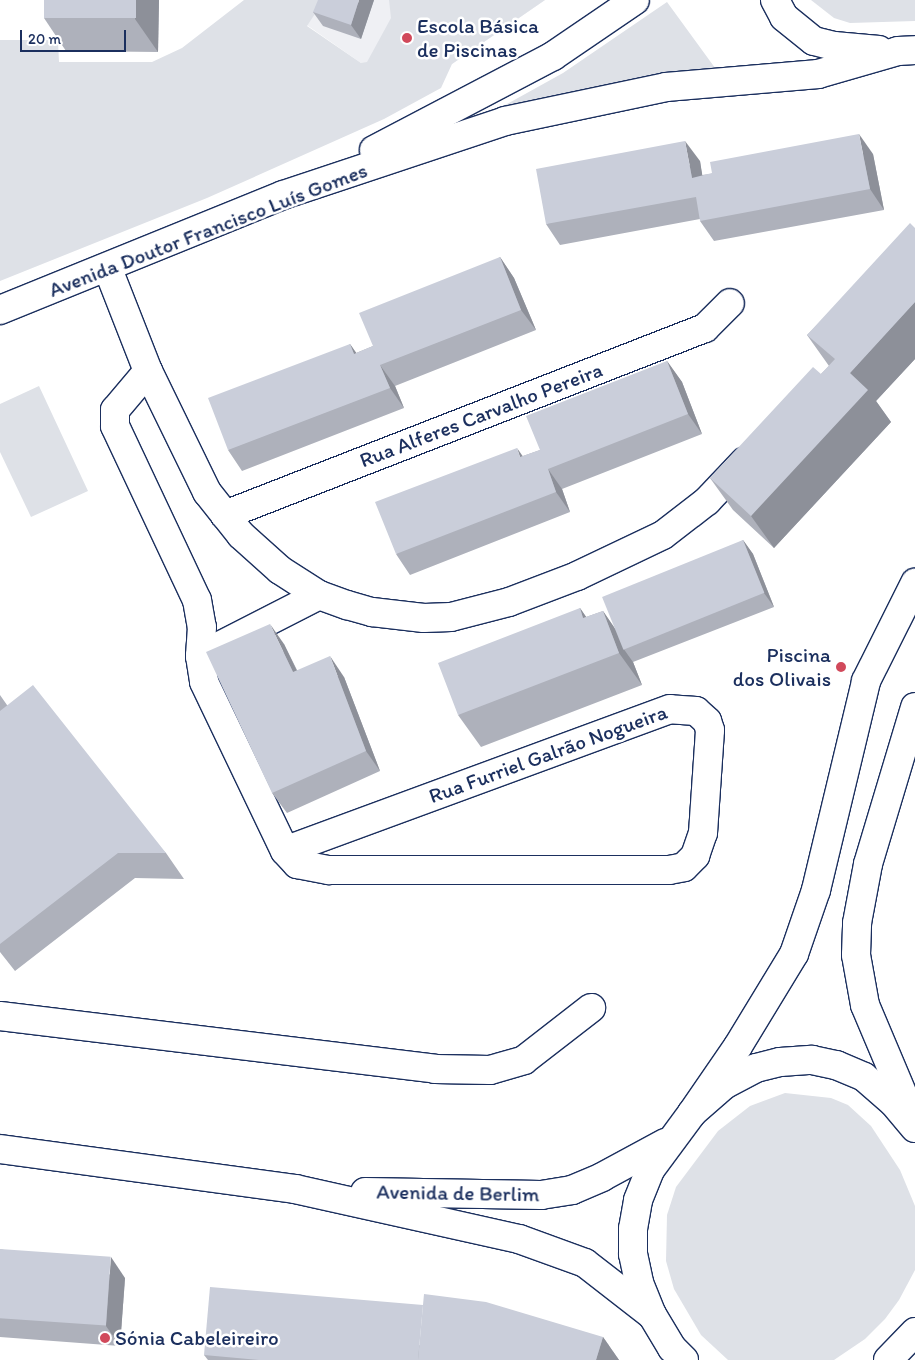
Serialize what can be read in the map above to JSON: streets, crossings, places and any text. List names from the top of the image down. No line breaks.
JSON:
{"streets":{"main road":["Avenida Doutor Francisco Luís Gomes","Rua Alferes Carvalho Pereira","Rua Furriel Galrão Nogueira","Avenida de Berlim"]},"places":["Escola Básica de Piscinas","Piscina dos Olivais","Sónia Cabeleireiro"],"scale_bar":"20 m"}
